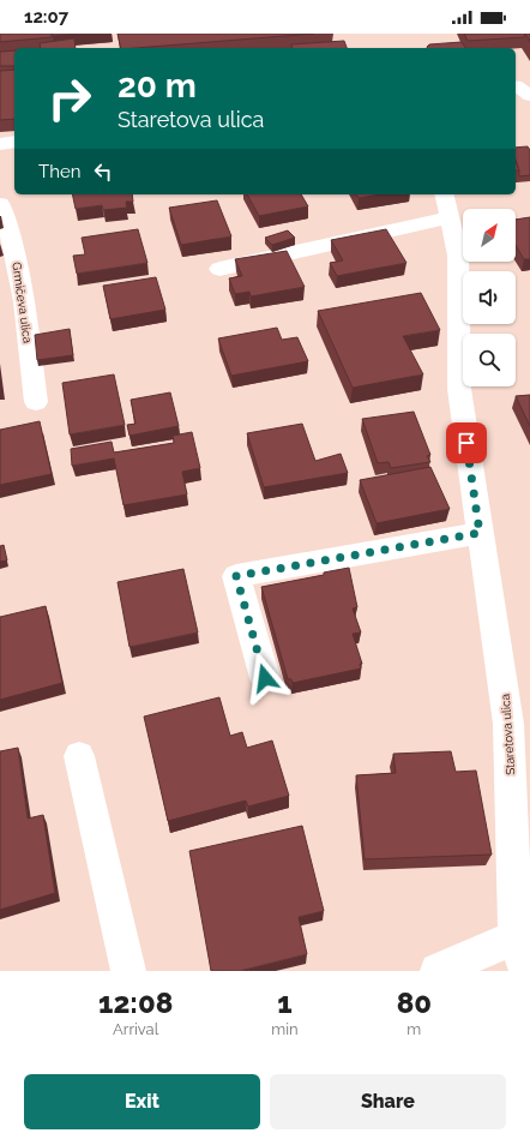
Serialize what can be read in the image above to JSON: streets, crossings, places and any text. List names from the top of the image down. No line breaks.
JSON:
{"streets":{"street":["Grmičeva ulica","Staretova ulica"]},"north":"top right","page":{"status":"12:07","turn":["20 m","Staretova ulica"],"then":"Then","eta":["12:08","Arrival","1","min","80","m"],"buttons":["Exit","Share"]}}
